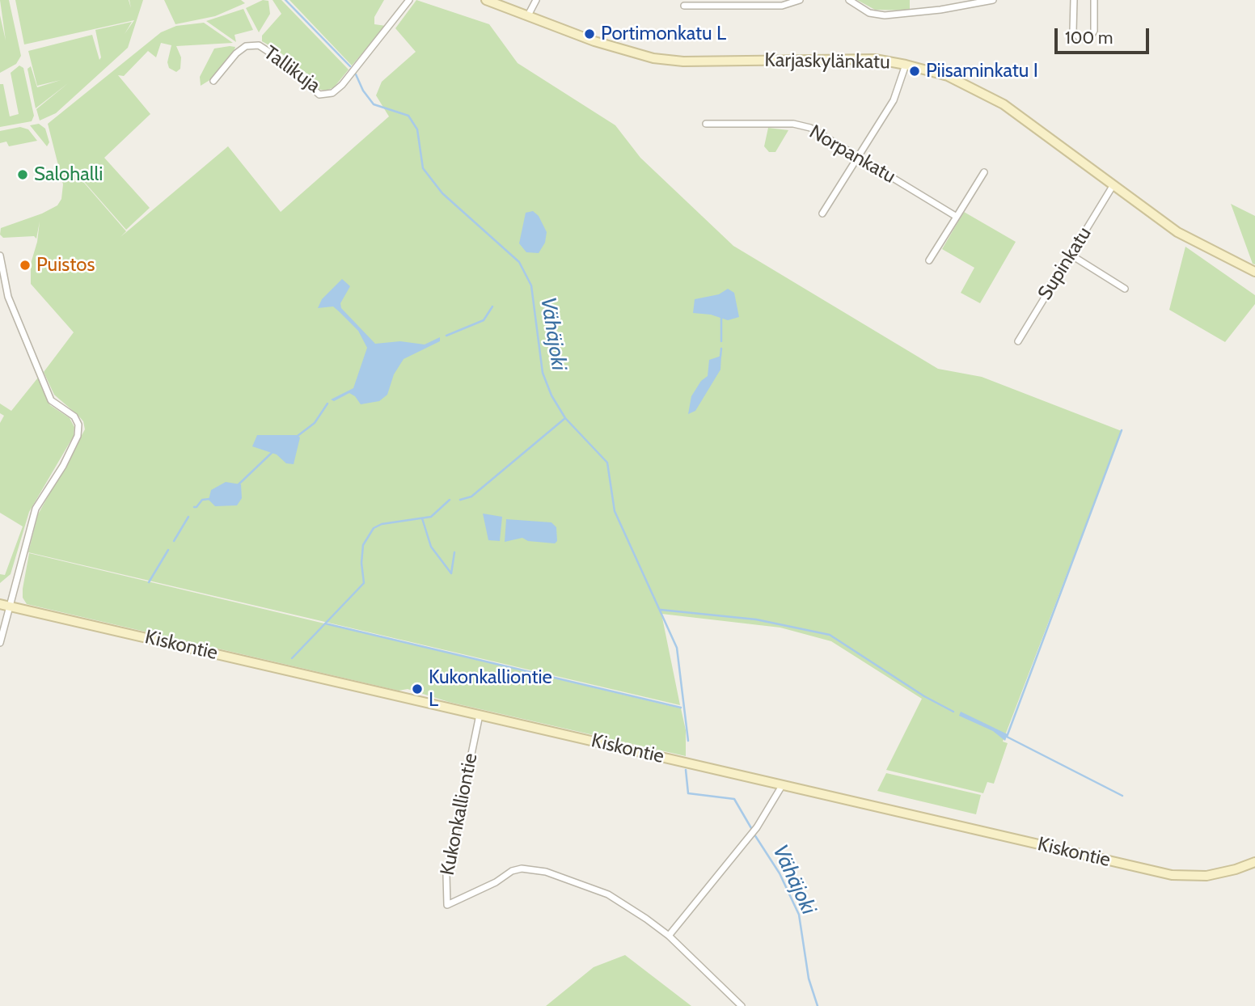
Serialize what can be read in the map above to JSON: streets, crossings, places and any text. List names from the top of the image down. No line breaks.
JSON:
{"streets":{"main road":["Karjaskylänkatu","Kiskontie"],"street":["Tallikuja","Norpankatu","Supinkatu","Kukonkalliontie"]},"crossings":[["Karjaskylänkatu","Supinkatu"],["Kiskontie","Kukonkalliontie"]],"water":["Vähäjoki"],"places":["Portimonkatu L","Piisaminkatu I","Salohalli","Puistos","Kukonkalliontie L"],"scale_bar":"100 m"}
